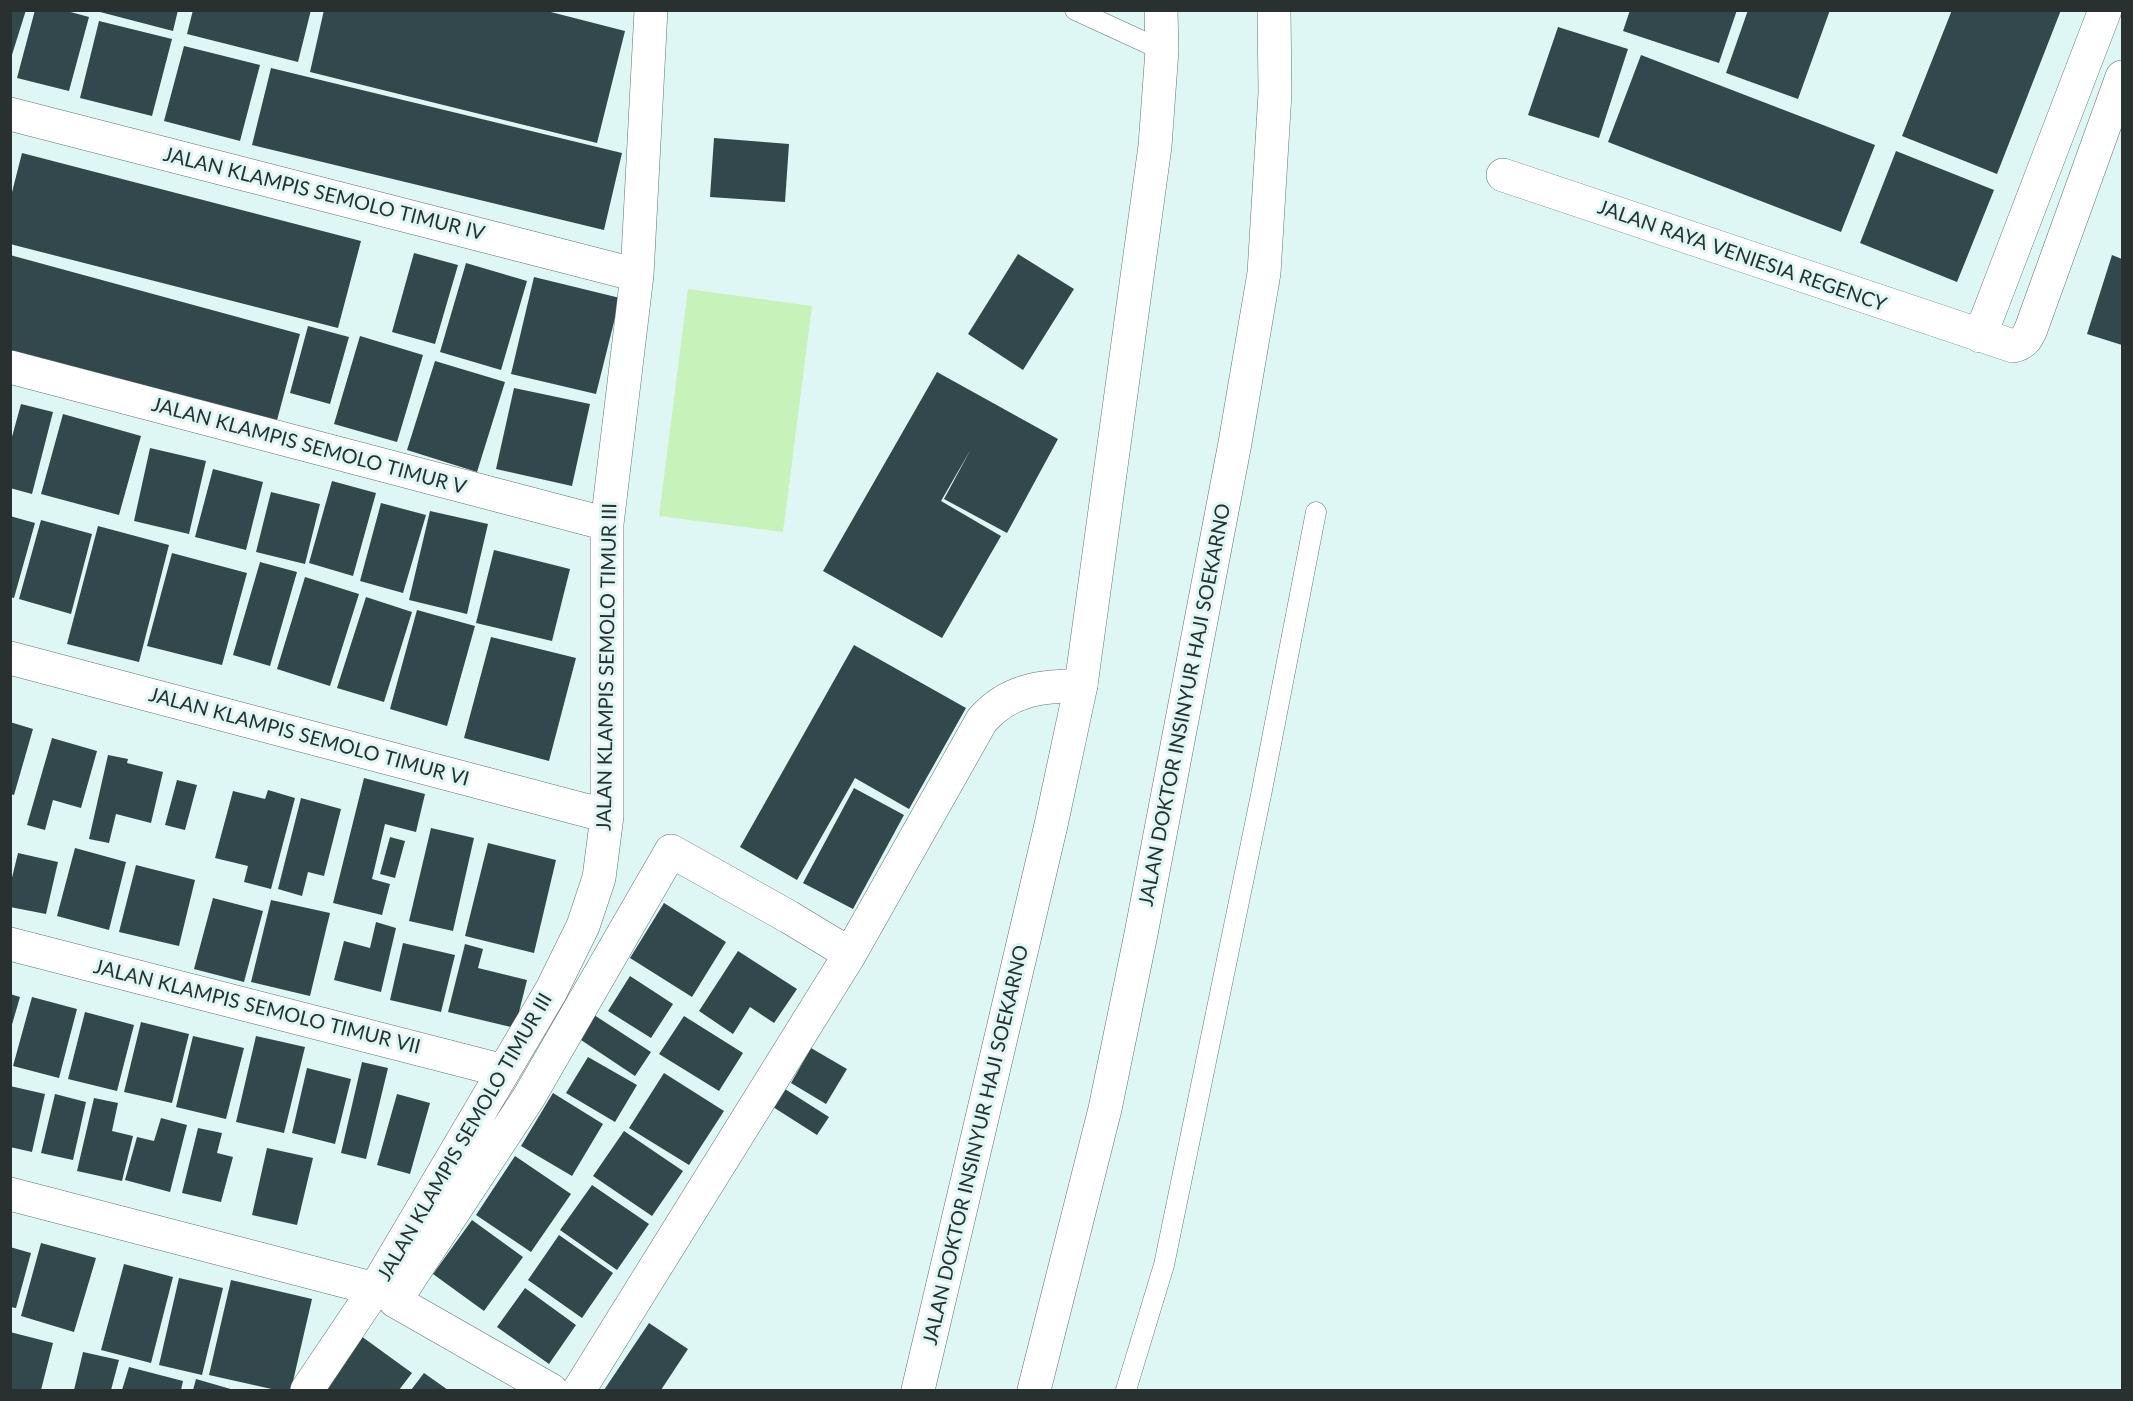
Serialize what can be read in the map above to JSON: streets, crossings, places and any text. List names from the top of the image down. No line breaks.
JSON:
{"streets":{"street":["JALAN KLAMPIS SEMOLO TIMUR IV","JALAN RAYA VENIESIA REGENCY","JALAN KLAMPIS SEMOLO TIMUR V","JALAN KLAMPIS SEMOLO TIMUR III","JALAN DOKTOR INSINYUR HAJI SOEKARNO","JALAN KLAMPIS SEMOLO TIMUR VI","JALAN KLAMPIS SEMOLO TIMUR VII"]},"crossings":[["JALAN KLAMPIS SEMOLO TIMUR IV","JALAN KLAMPIS SEMOLO TIMUR III"],["JALAN KLAMPIS SEMOLO TIMUR V","JALAN KLAMPIS SEMOLO TIMUR III"],["JALAN KLAMPIS SEMOLO TIMUR III","JALAN KLAMPIS SEMOLO TIMUR VI"],["JALAN KLAMPIS SEMOLO TIMUR III","JALAN KLAMPIS SEMOLO TIMUR VII"]]}
